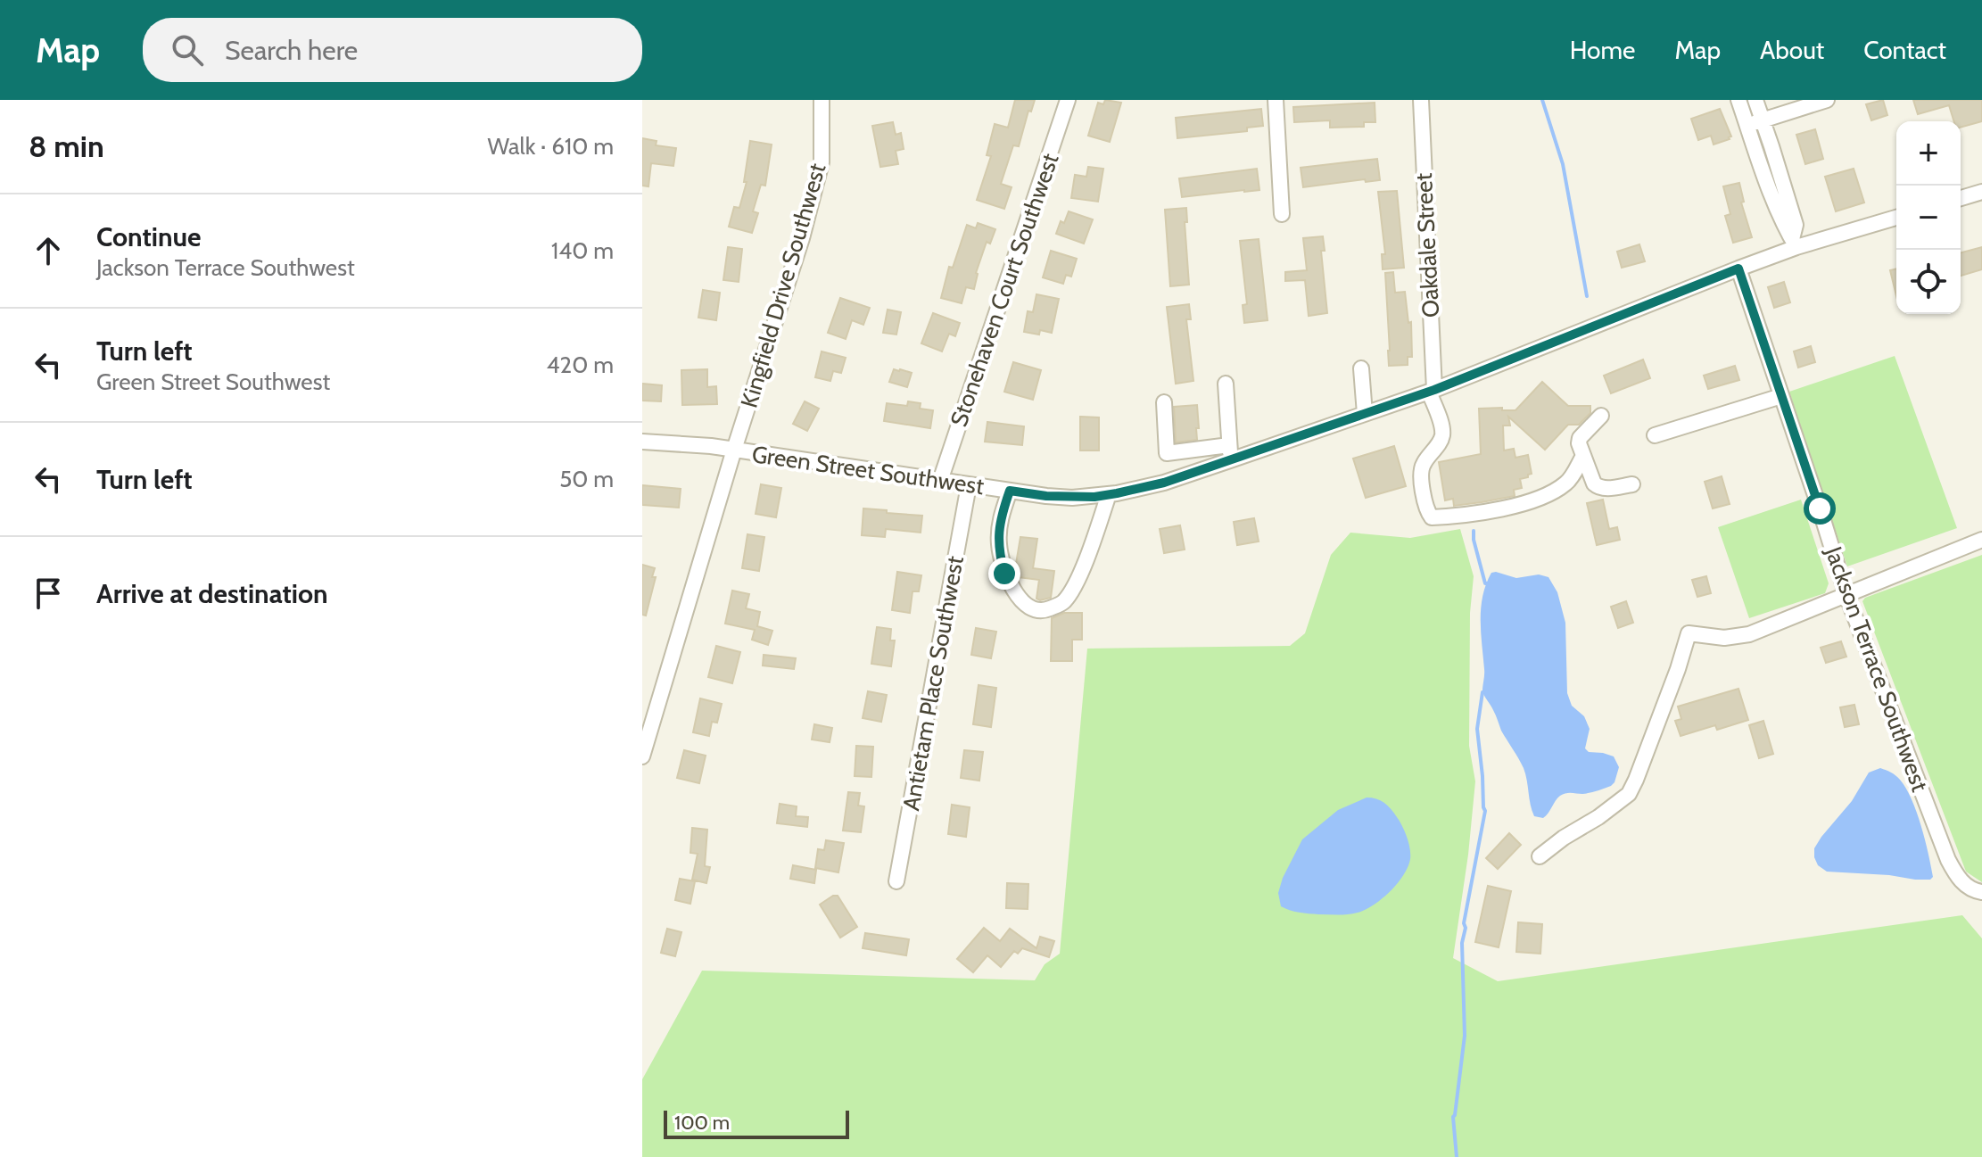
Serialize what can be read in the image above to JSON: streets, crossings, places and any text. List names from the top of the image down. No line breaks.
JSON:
{"streets":{"street":["Oakdale Street","Kingfield Drive Southwest","Stonehaven Court Southwest","Green Street Southwest","Jackson Terrace Southwest","Antietam Place Southwest"]},"crossings":[["Oakdale Street","Green Street Southwest"],["Kingfield Drive Southwest","Green Street Southwest"],["Stonehaven Court Southwest","Green Street Southwest"],["Green Street Southwest","Jackson Terrace Southwest"],["Green Street Southwest","Antietam Place Southwest"]],"scale_bar":"100 m","page":{"header":"Map","search":"Search here","nav":["Home","Map","About","Contact"],"heading":["8 min","Walk · 610 m"],"map_buttons":["+","−"],"list":[["Continue","Jackson Terrace Southwest","140 m"],["Turn left","Green Street Southwest","420 m"],["Turn left","50 m"],"Arrive at destination"],"scale":"100 m"}}
